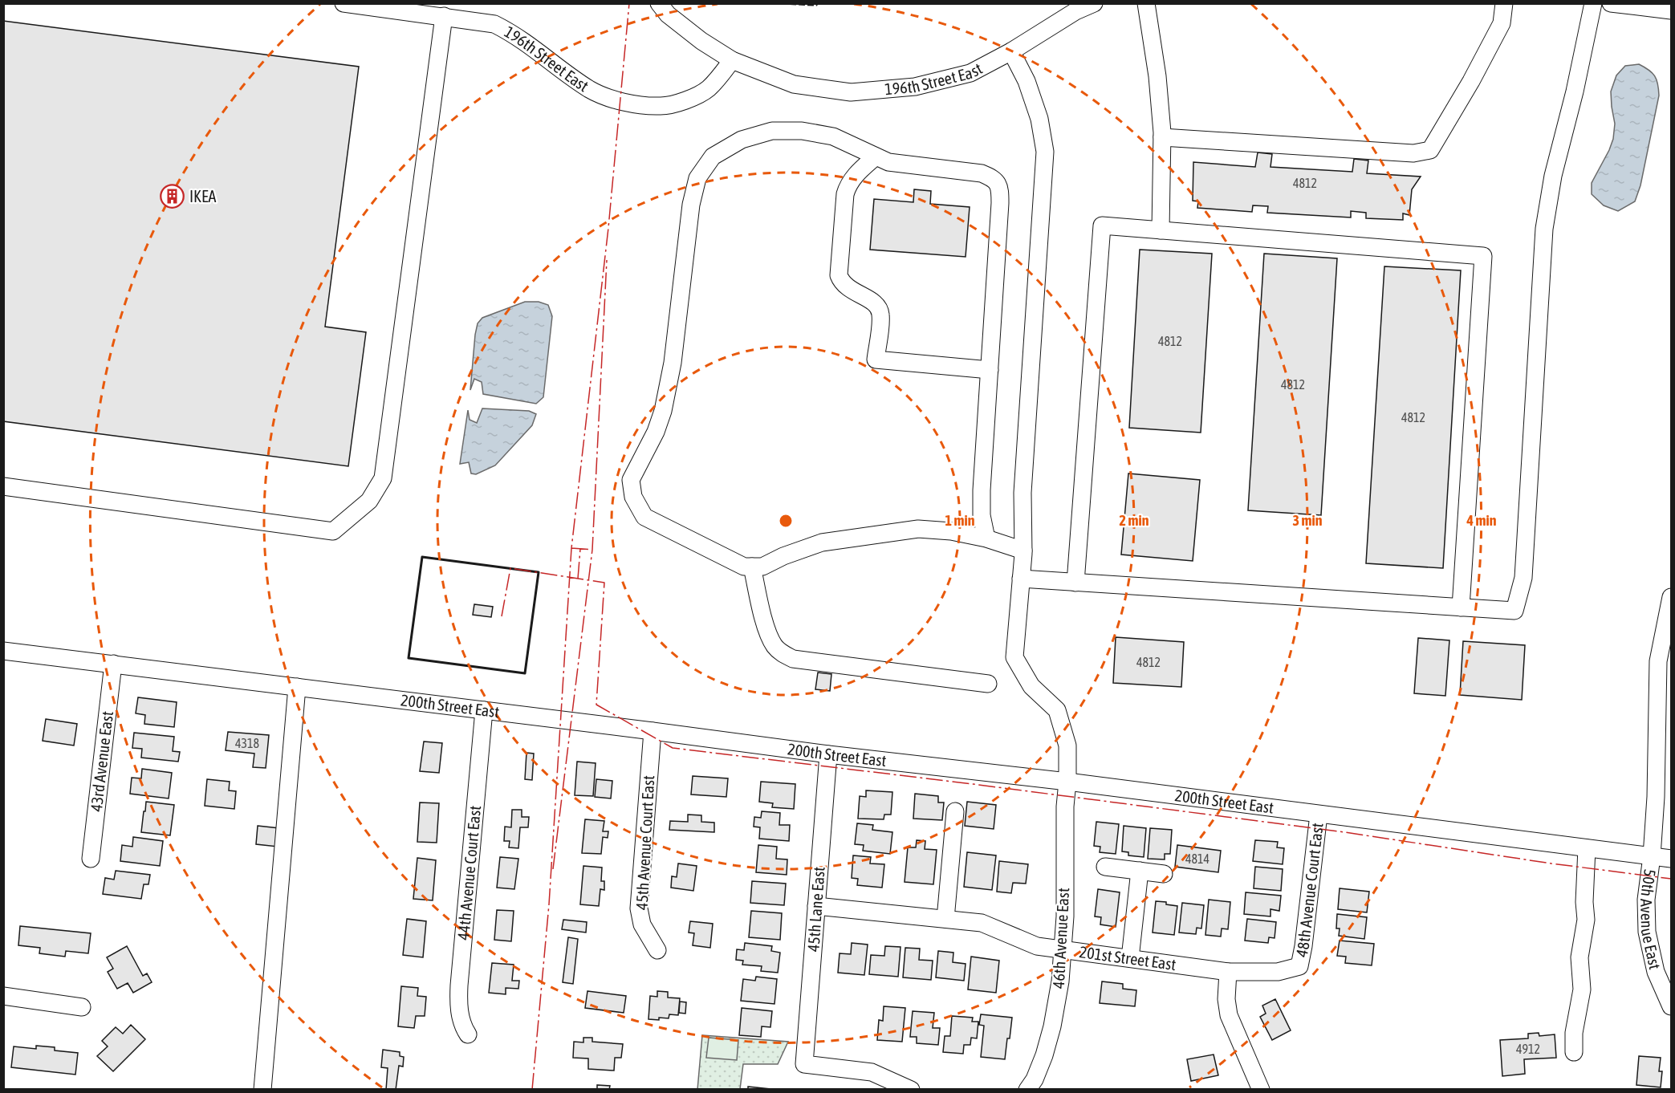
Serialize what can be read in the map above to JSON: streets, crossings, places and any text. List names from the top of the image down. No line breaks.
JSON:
{"streets":{"street":["196th Street East","200th Street East","43rd Avenue East","45th Avenue Court East","44th Avenue Court East","48th Avenue Court East","45th Lane East","50th Avenue East","46th Avenue East","201st Street East"]},"crossings":[["196th Street East","46th Avenue East"],["200th Street East","43rd Avenue East"],["200th Street East","45th Avenue Court East"],["200th Street East","44th Avenue Court East"],["200th Street East","48th Avenue Court East"],["200th Street East","45th Lane East"],["200th Street East","50th Avenue East"],["200th Street East","46th Avenue East"],["48th Avenue Court East","201st Street East"],["45th Lane East","201st Street East"],["46th Avenue East","201st Street East"]],"places":{"building":["IKEA"]},"house_numbers":["4812","4812","4812","4812","4812","4318","4814","4912"],"rings":["1 min","2 min","3 min","4 min"]}
